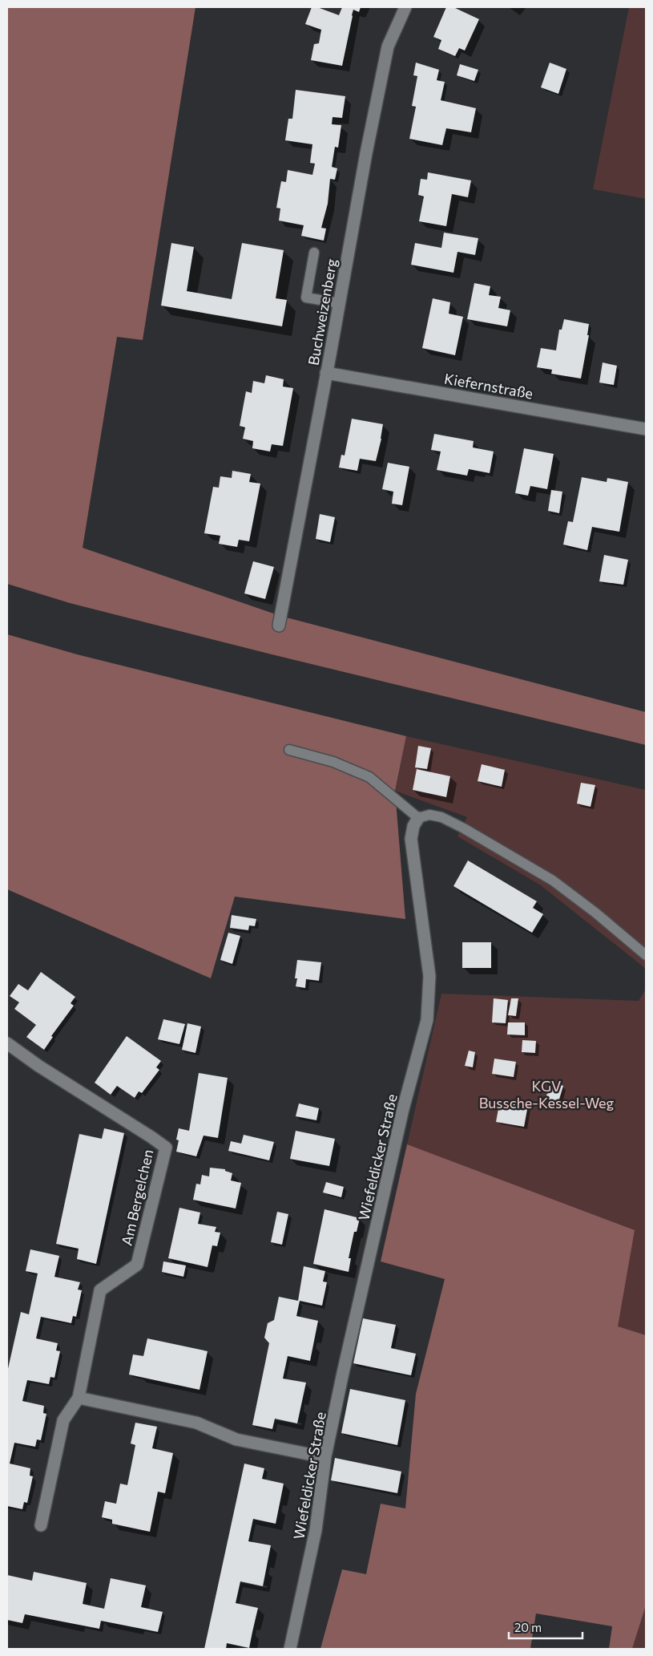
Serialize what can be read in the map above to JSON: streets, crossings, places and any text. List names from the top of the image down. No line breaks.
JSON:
{"streets":{"street":["Buchweizenberg","Kiefernstraße","Wiefeldicker Straße","Am Bergelchen"]},"crossings":[["Buchweizenberg","Kiefernstraße"]],"parks":["KGV Bussche-Kessel-Weg"],"scale_bar":"20 m"}
